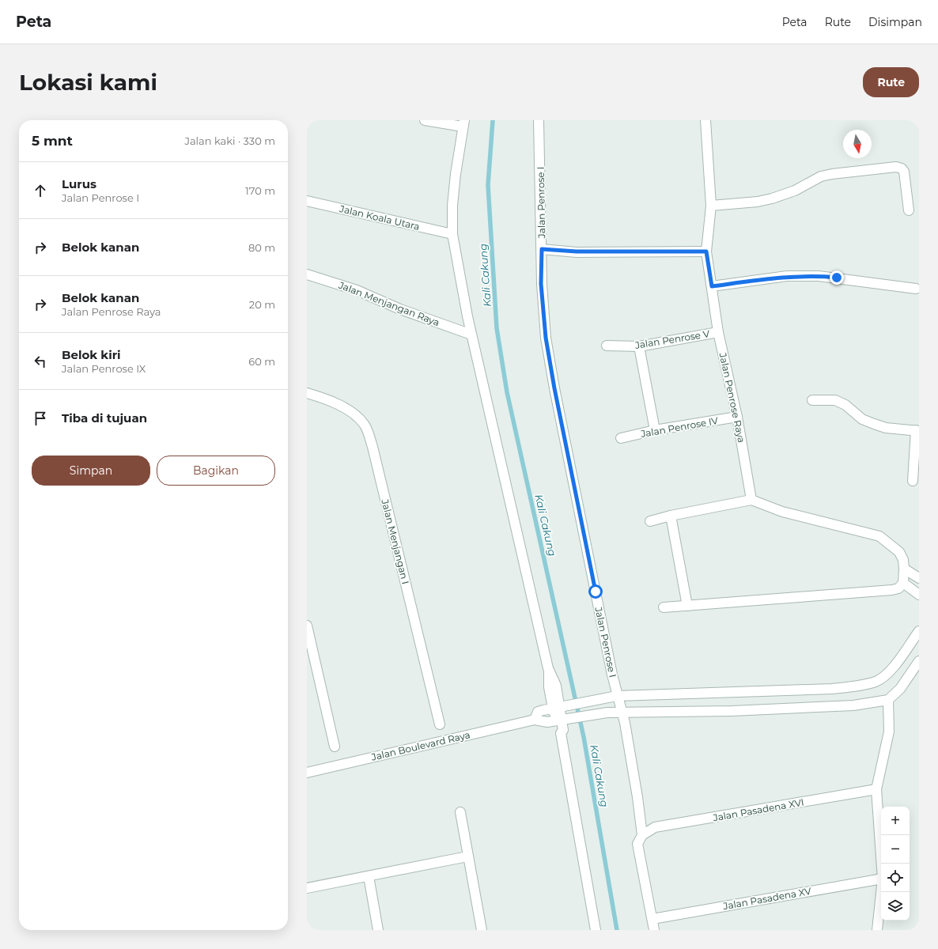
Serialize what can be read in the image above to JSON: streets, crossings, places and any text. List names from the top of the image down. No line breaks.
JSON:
{"streets":{"street":["Jalan Penrose I","Jalan Koala Utara","Jalan Menjangan Raya","Jalan Penrose V","Jalan Penrose Raya","Jalan Penrose IV","Jalan Menjangan I","Jalan Boulevard Raya","Jalan Pasadena XVI","Jalan Pasadena XV"]},"crossings":[["Jalan Penrose I","Jalan Pasadena XVI"],["Jalan Penrose V","Jalan Penrose Raya"],["Jalan Penrose Raya","Jalan Penrose IV"]],"water":["Kali Cakung"],"north":"bottom","page":{"header":"Peta","nav":["Peta","Rute","Disimpan"],"buttons":["Rute",["Simpan","Bagikan"]],"title":"Lokasi kami","heading":["5 mnt","Jalan kaki · 330 m"],"list":[["Lurus","Jalan Penrose I","170 m"],["Belok kanan","80 m"],["Belok kanan","Jalan Penrose Raya","20 m"],["Belok kiri","Jalan Penrose IX","60 m"],"Tiba di tujuan"],"map_buttons":["+","−"]}}
